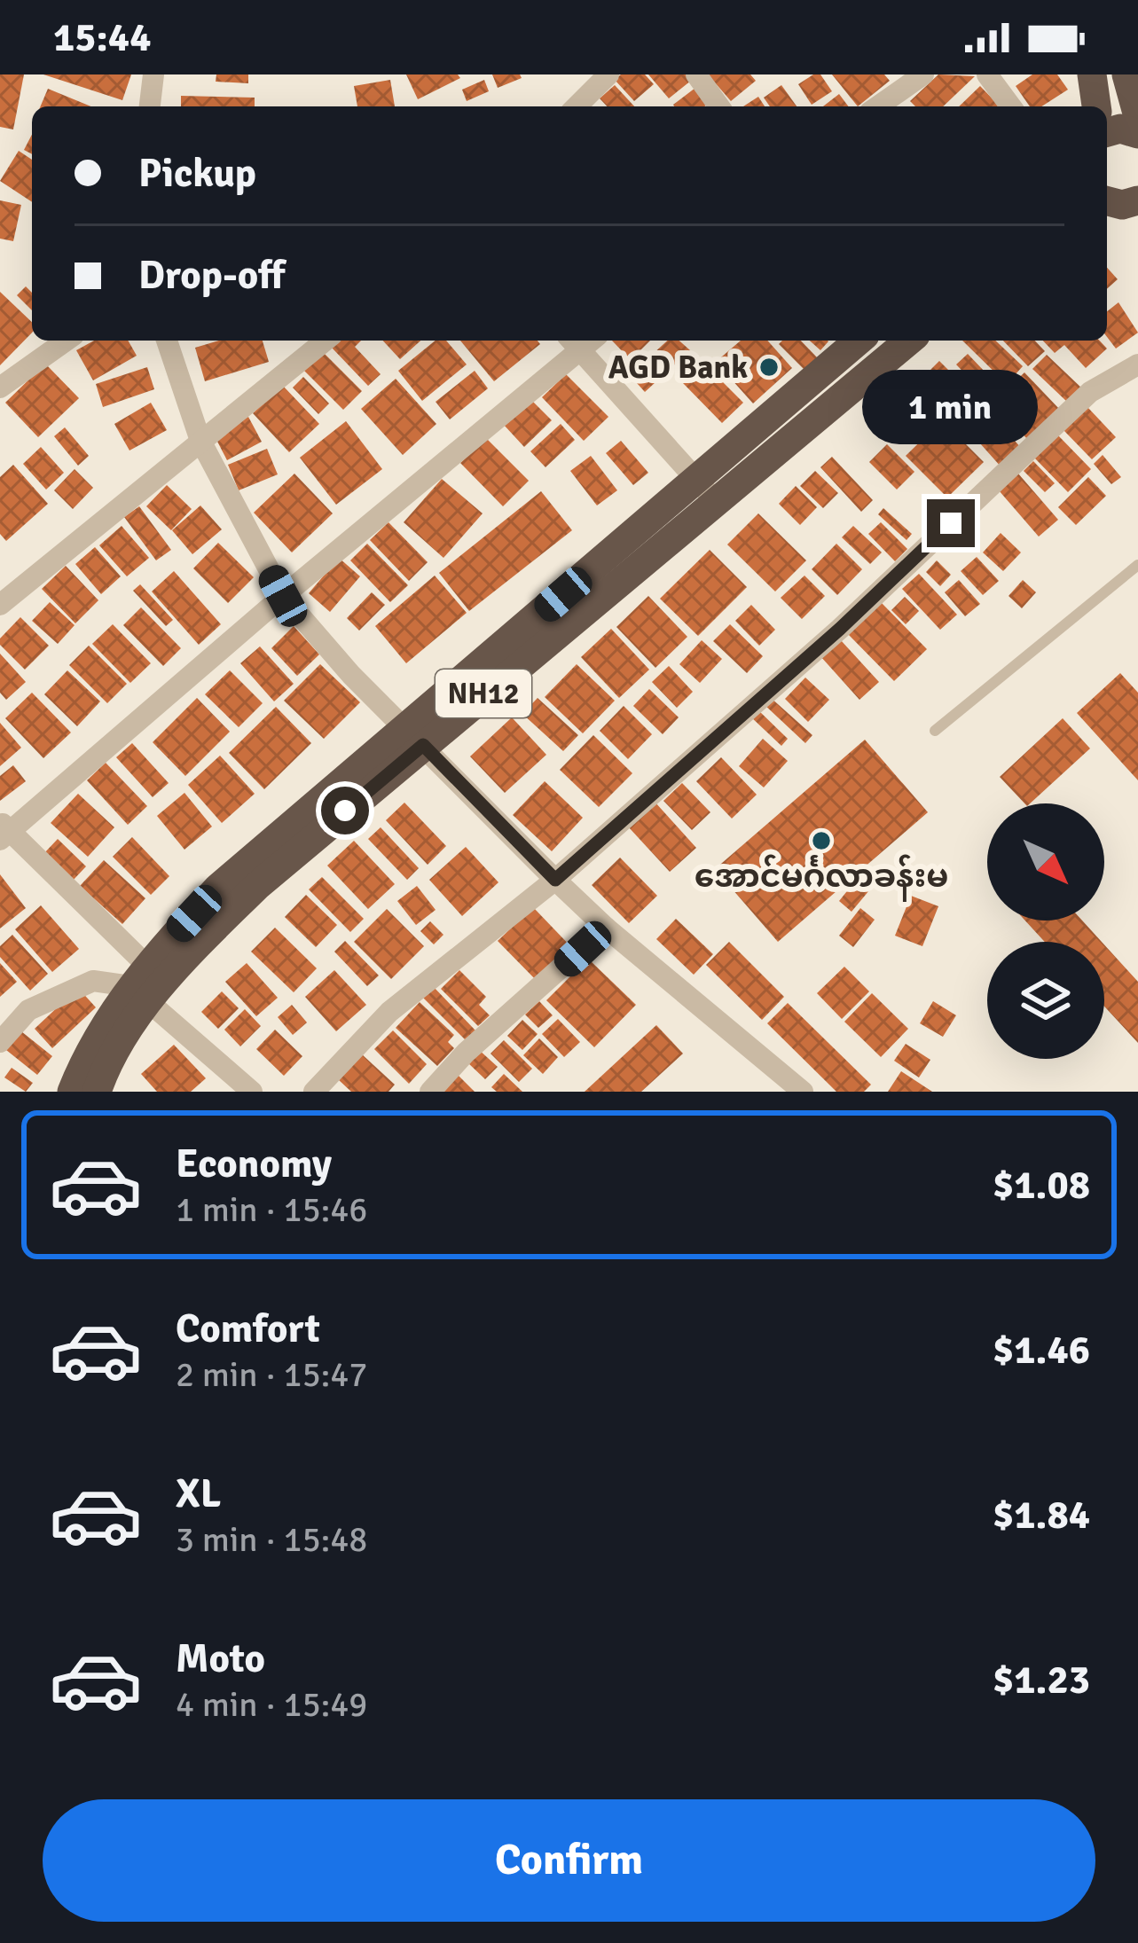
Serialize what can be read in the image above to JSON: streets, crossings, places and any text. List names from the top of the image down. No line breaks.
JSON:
{"streets":{"highway":["NH12"]},"places":["AGD Bank","အောင်မင်္ဂလာခန်းမ"],"north":"bottom right","page":{"status":"15:44","banner":["Pickup","Drop-off"],"bubble":"1 min","list":[{"name":"Economy","note":"1 min · 15:46","value":"$1.08"},{"name":"Comfort","note":"2 min · 15:47","value":"$1.46"},{"name":"XL","note":"3 min · 15:48","value":"$1.84"},{"name":"Moto","note":"4 min · 15:49","value":"$1.23"}],"buttons":"Confirm"}}
